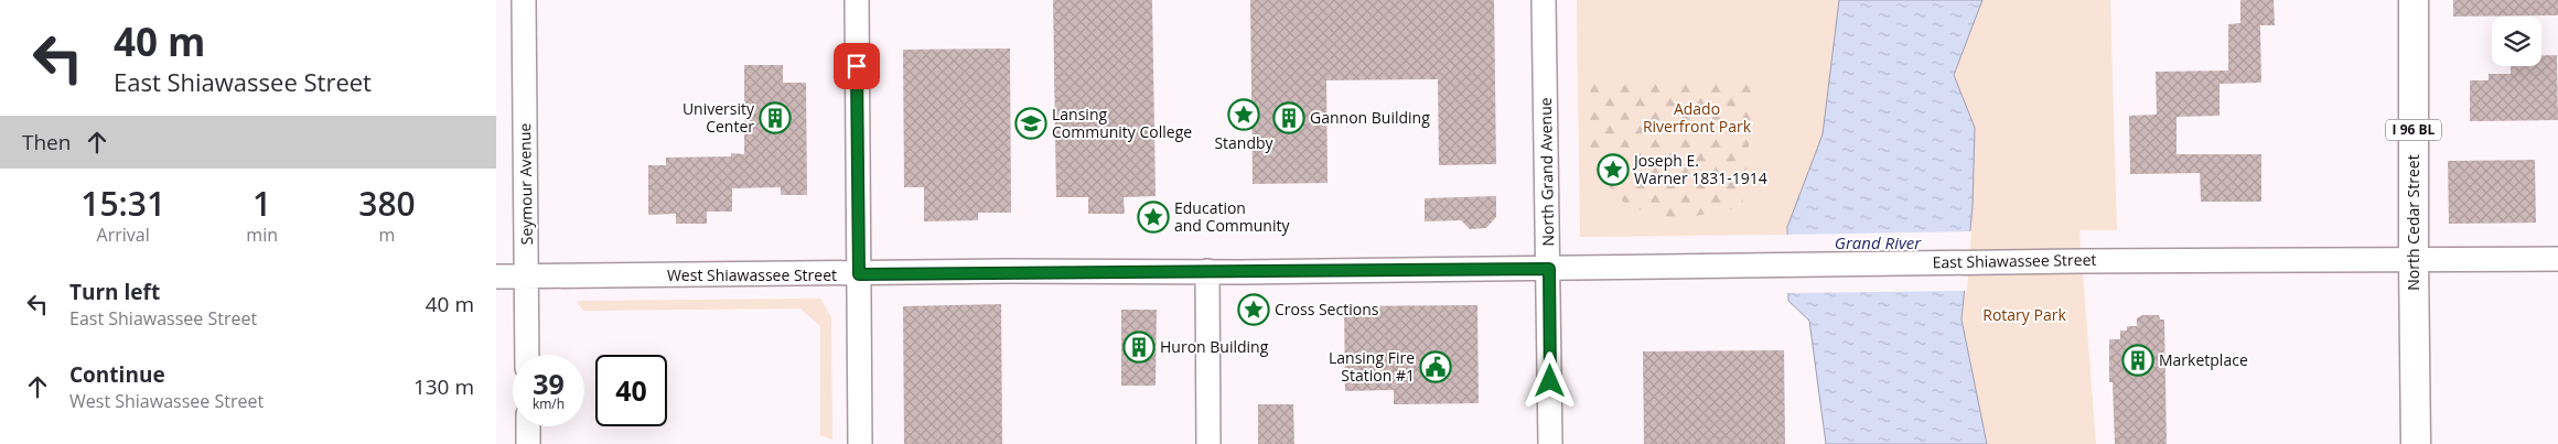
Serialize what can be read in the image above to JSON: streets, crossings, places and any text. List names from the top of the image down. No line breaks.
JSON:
{"streets":{"main road":["I 96 BL","North Cedar Street"],"street":["North Grand Avenue","Seymour Avenue","East Shiawassee Street","West Shiawassee Street"]},"crossings":[["North Grand Avenue","East Shiawassee Street"],["Seymour Avenue","West Shiawassee Street"],["North Cedar Street","East Shiawassee Street"],["East Shiawassee Street","West Shiawassee Street"]],"water":["Grand River"],"parks":["Adado Riverfront Park","Rotary Park"],"places":{"place":["Standby","Joseph E. Warner 1831-1914","Education and Community","Cross Sections"],"building":["University Center","Gannon Building","Huron Building","Marketplace"],"school or university":["Lansing Community College"],"public building":["Lansing Fire Station #1"]},"page":{"turn":["40 m","East Shiawassee Street"],"then":"Then","eta":["15:31","Arrival","1","min","380","m"],"list":[{"name":"Turn left","note":"East Shiawassee Street","value":"40 m"},{"name":"Continue","note":"West Shiawassee Street","value":"130 m"}],"speed":"39 km/h","limit":"40"}}
